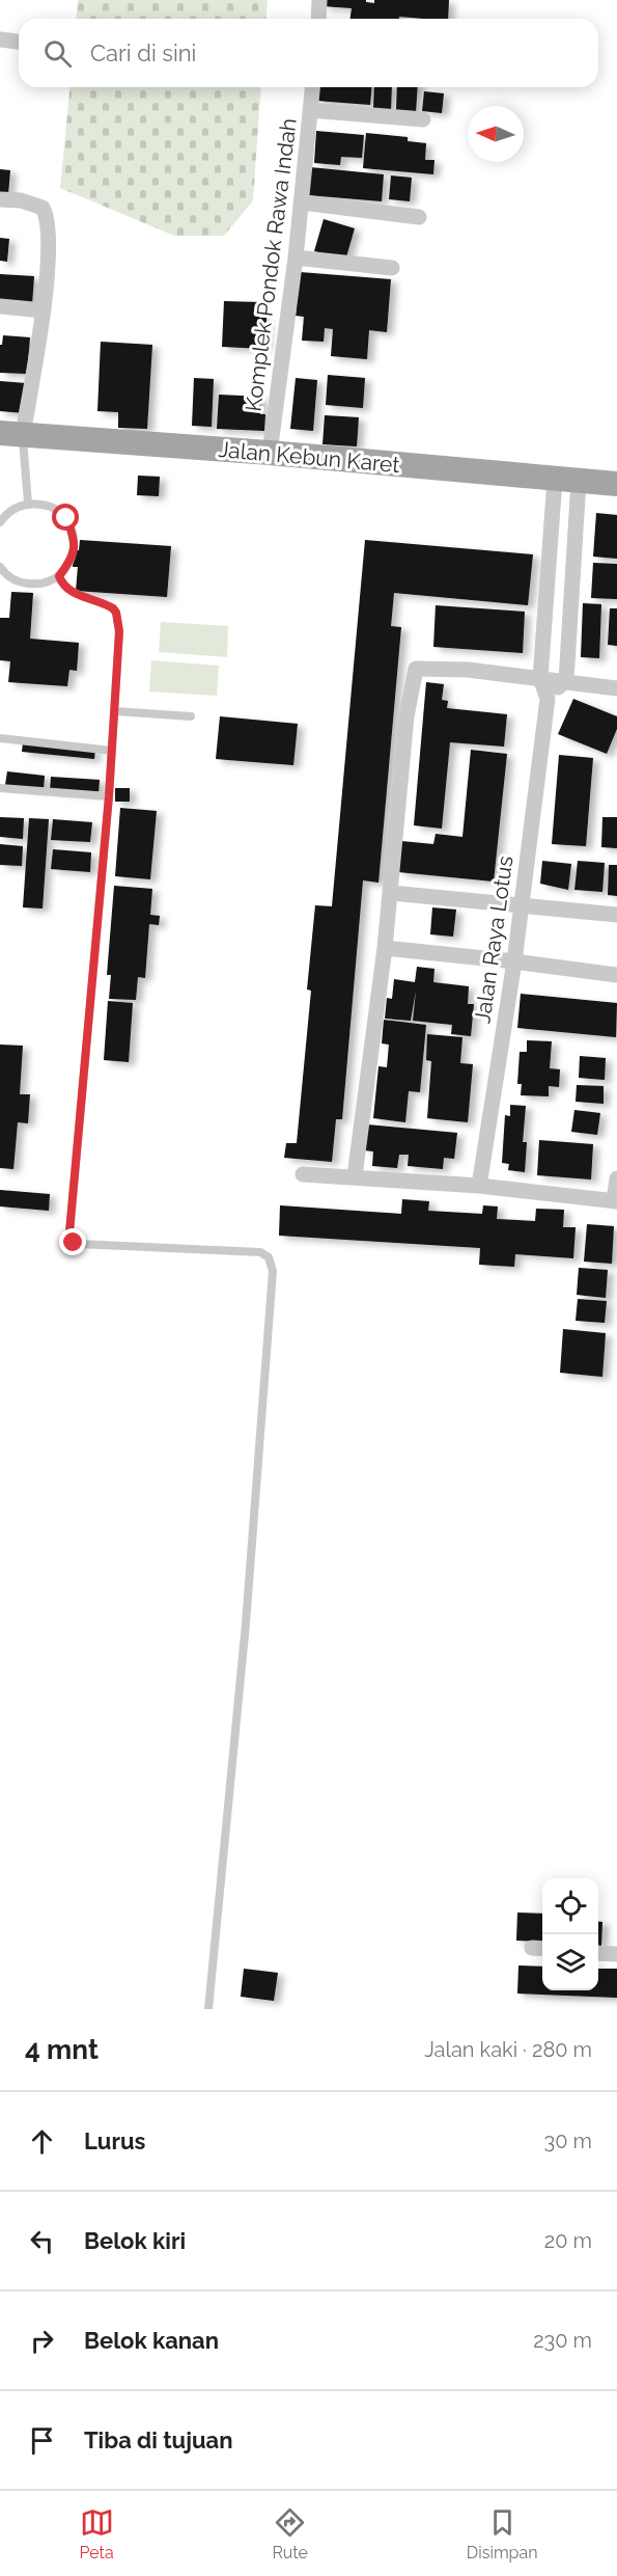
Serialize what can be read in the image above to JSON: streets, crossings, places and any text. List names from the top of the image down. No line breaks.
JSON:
{"streets":{"main road":["Jalan Kebun Karet"],"street":["Komplek Pondok Rawa Indah","Jalan Raya Lotus"]},"crossings":[["Komplek Pondok Rawa Indah","Jalan Kebun Karet"]],"north":"left","page":{"search":"Cari di sini","heading":["4 mnt","Jalan kaki · 280 m"],"list":[["Lurus","30 m"],["Belok kiri","20 m"],["Belok kanan","230 m"],"Tiba di tujuan"],"nav":["Peta","Rute","Disimpan"]}}
